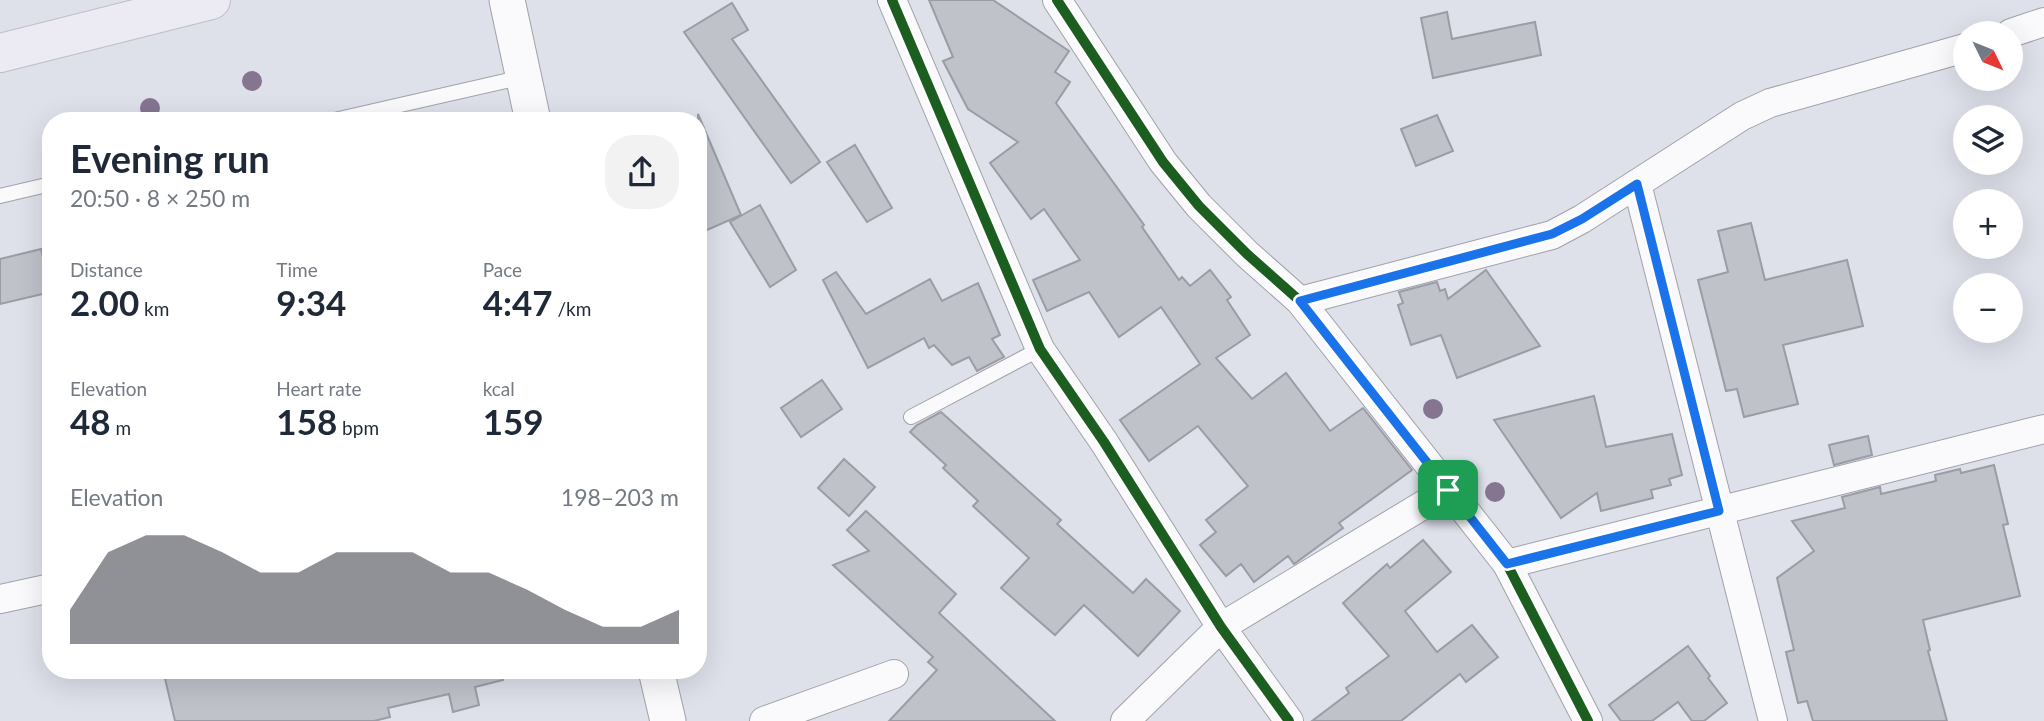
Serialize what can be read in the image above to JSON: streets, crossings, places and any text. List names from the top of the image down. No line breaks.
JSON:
{"north":"bottom right","page":{"map_buttons":["+","−"],"heading":["Evening run","20:50 · 8 × 250 m"],"stats":[["Distance","2.00 km"],["Time","9:34"],["Pace","4:47 /km"],["Elevation","48 m"],["Heart rate","158 bpm"],["kcal","159"]],"chart":["Elevation","198–203 m"]}}
